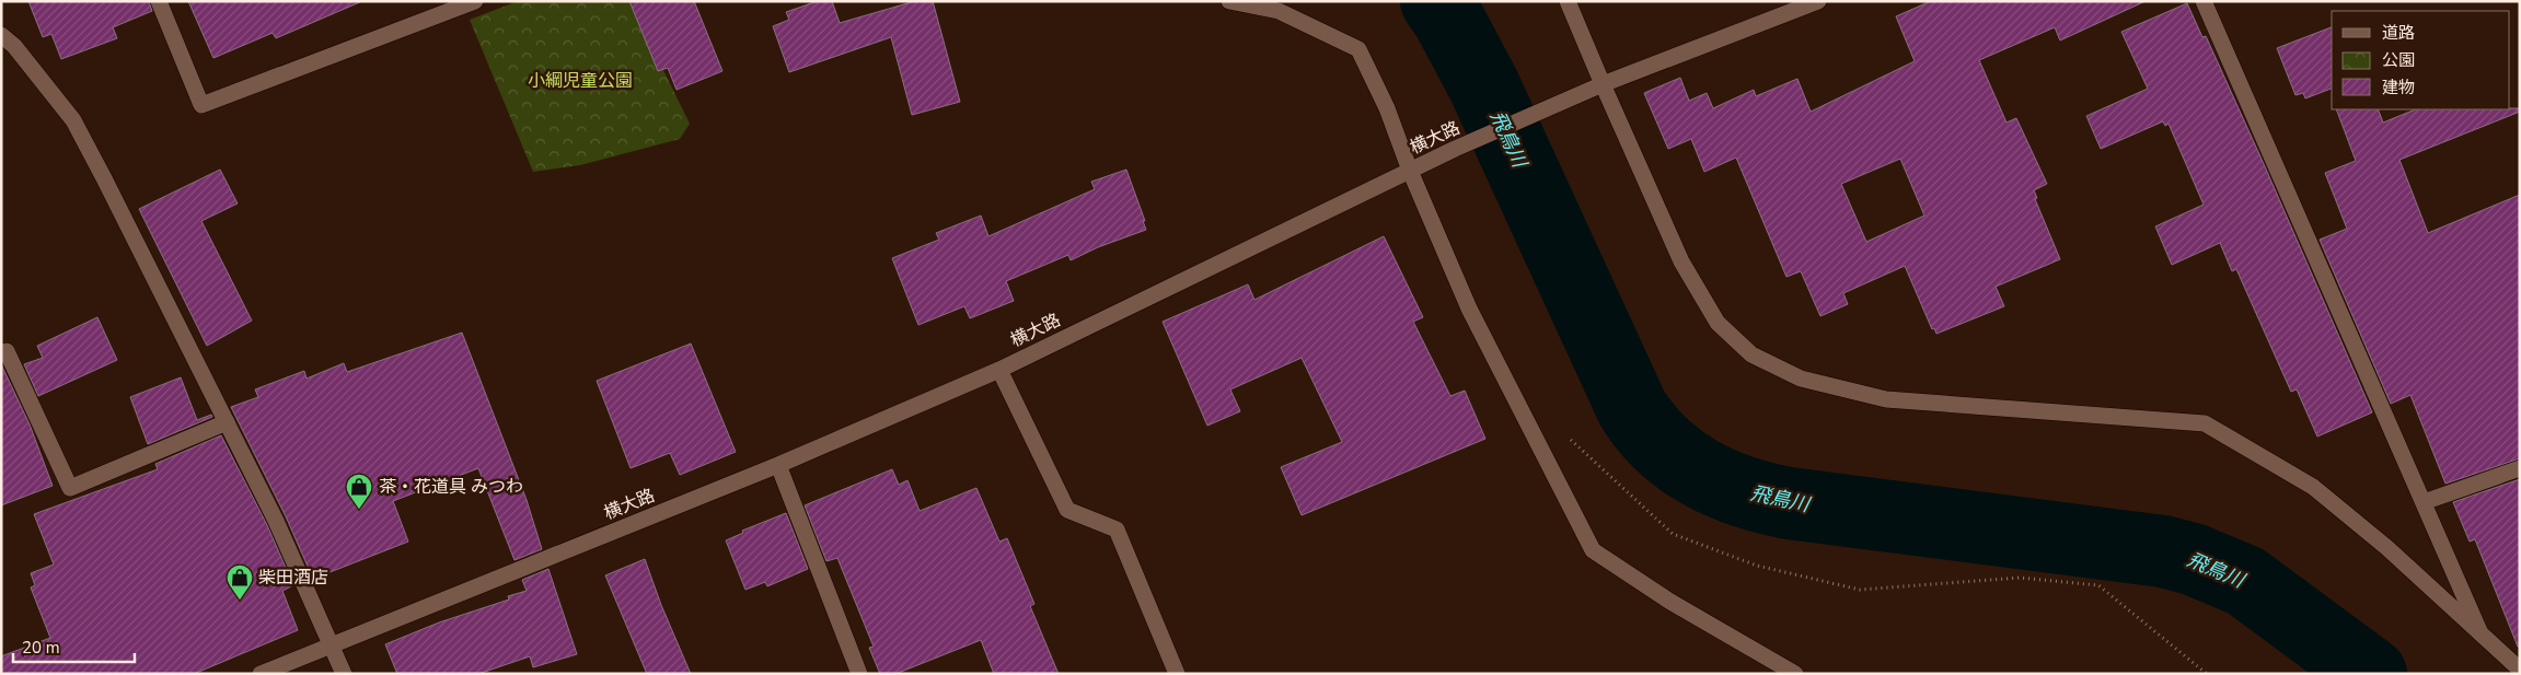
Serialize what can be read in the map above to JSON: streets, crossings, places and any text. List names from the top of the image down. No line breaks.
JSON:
{"streets":{"street":["横大路"]},"water":["飛鳥川"],"parks":["小綱児童公園"],"places":{"shop":["茶・花道具 みつわ","柴田酒店"]},"legend":["道路","公園","建物"],"scale_bar":"20 m"}
